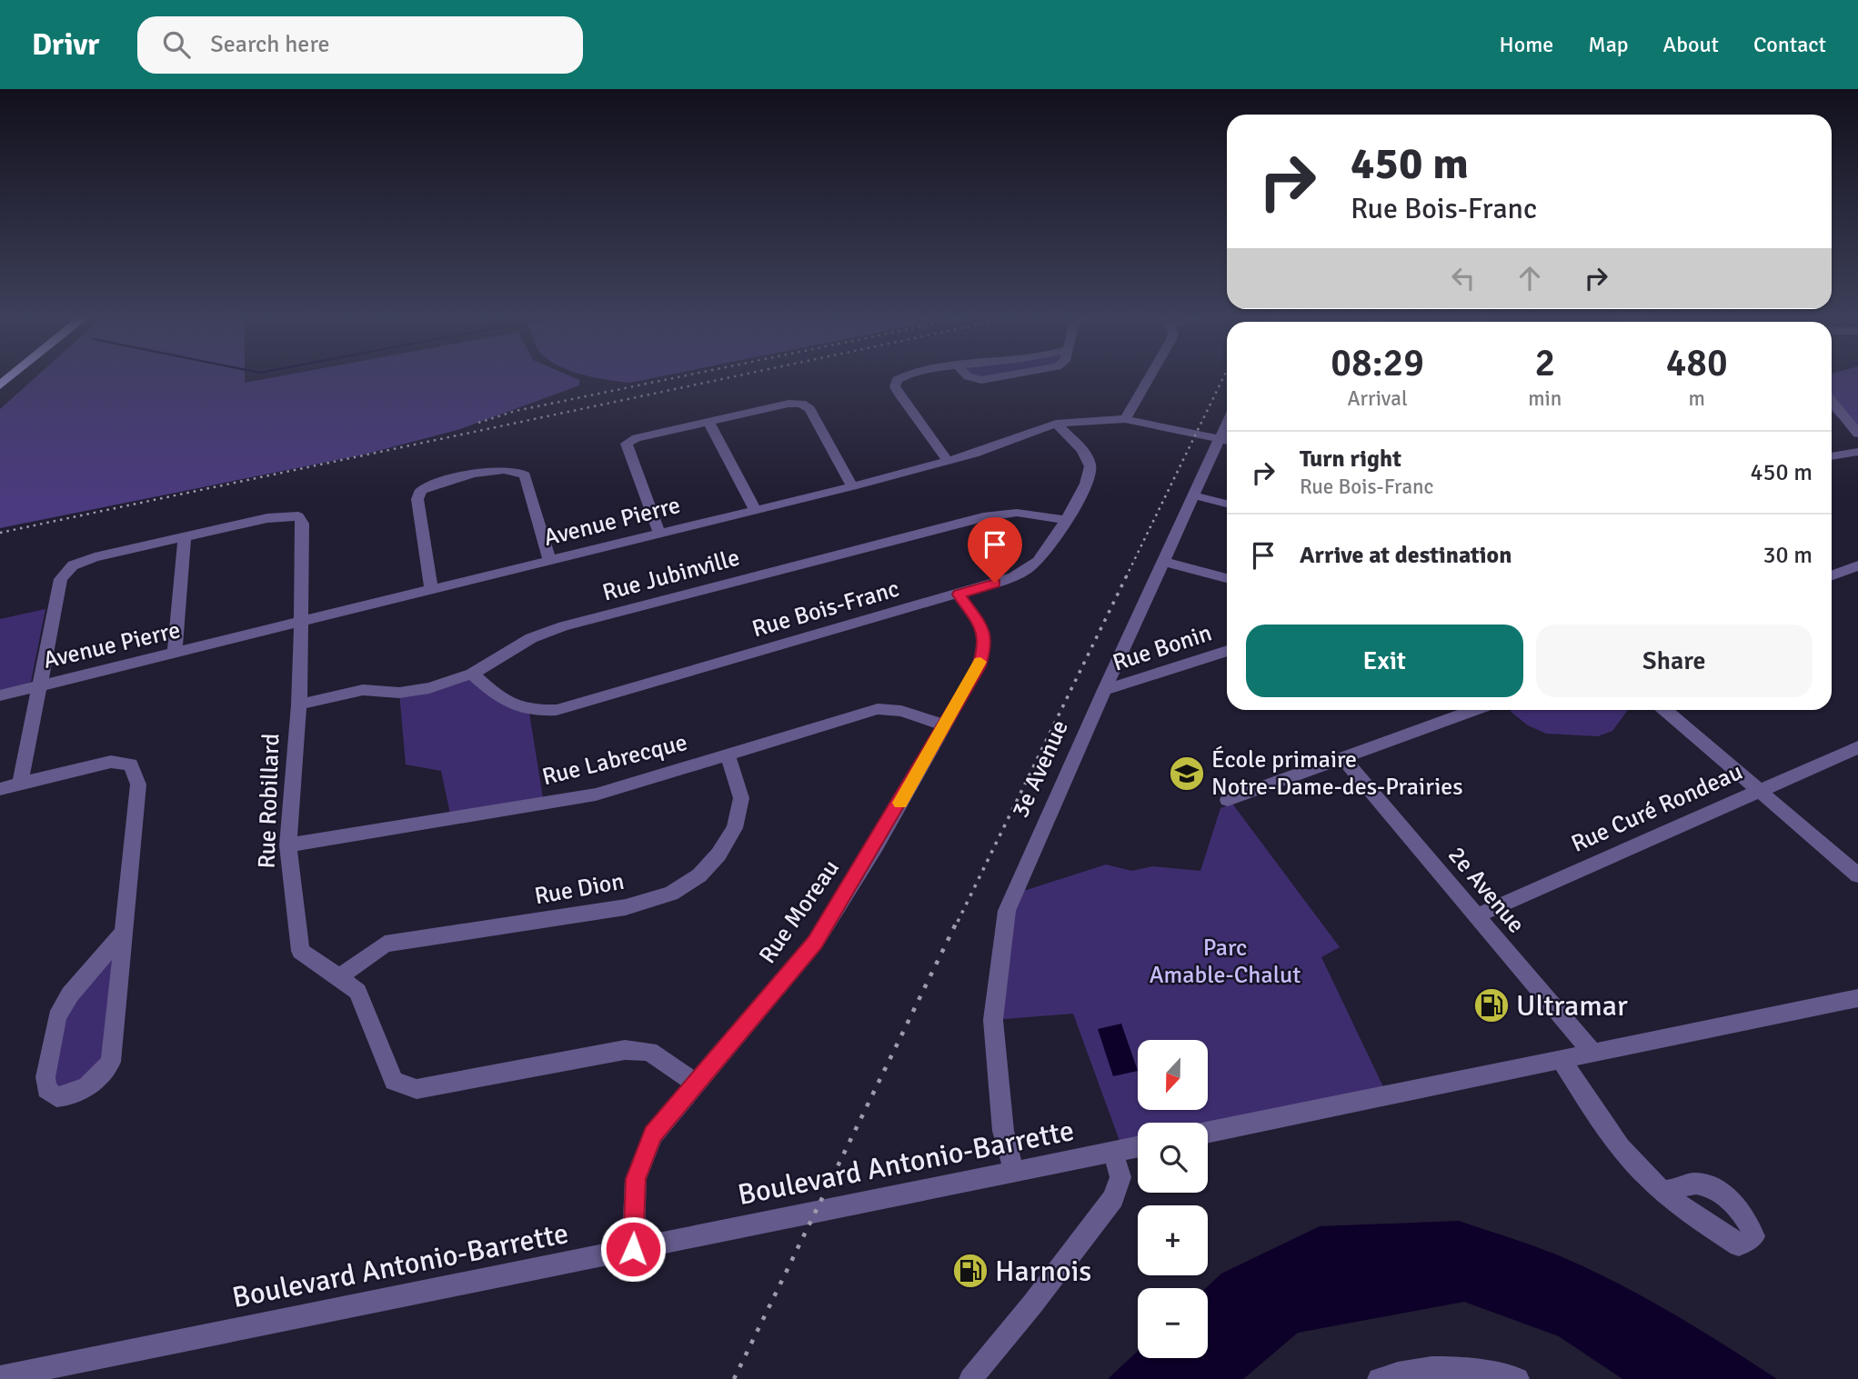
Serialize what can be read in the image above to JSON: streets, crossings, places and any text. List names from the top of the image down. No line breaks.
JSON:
{"streets":{"street":["Avenue Pierre","Rue Jubinville","Rue Bois-Franc","Rue Bonin","Rue Labrecque","3e Avenue","Rue Robillard","Rue Curé Rondeau","Rue Dion","2e Avenue","Rue Moreau","Boulevard Antonio-Barrette"]},"crossings":[["Avenue Pierre","Rue Bois-Franc"],["Avenue Pierre","3e Avenue"],["Avenue Pierre","Rue Robillard"],["Rue Jubinville","Rue Bois-Franc"],["Rue Jubinville","Rue Robillard"],["Rue Bois-Franc","Rue Moreau"],["Rue Bonin","3e Avenue"],["Rue Labrecque","Rue Robillard"],["Rue Labrecque","Rue Dion"],["Rue Labrecque","Rue Moreau"],["3e Avenue","Boulevard Antonio-Barrette"],["Rue Robillard","Rue Dion"],["Rue Robillard","Rue Moreau"],["Rue Curé Rondeau","2e Avenue"],["Rue Moreau","Boulevard Antonio-Barrette"]],"parks":["Parc Amable-Chalut"],"places":{"school or university":["École primaire Notre-Dame-des-Prairies"],"fuel station":["Ultramar","Harnois"]},"north":"bottom","page":{"header":"Drivr","search":"Search here","nav":["Home","Map","About","Contact"],"turn":["450 m","Rue Bois-Franc"],"eta":["08:29","Arrival","2","min","480","m"],"list":[{"name":"Turn right","note":"Rue Bois-Franc","value":"450 m"},{"name":"Arrive at destination","value":"30 m"}],"buttons":["Exit","Share"],"map_buttons":["+","−"]}}
